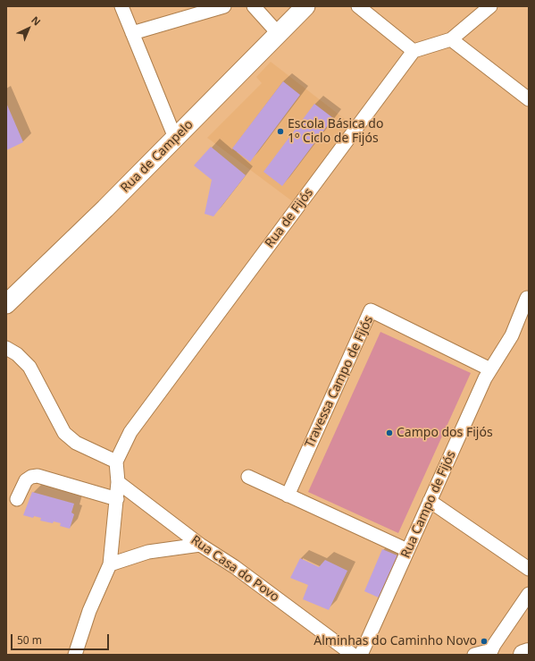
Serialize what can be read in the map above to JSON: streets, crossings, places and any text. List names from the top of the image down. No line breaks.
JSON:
{"streets":{"main road":["Rua de Campelo"],"street":["Rua de Fijós","Travessa Campo de Fijós","Rua Campo de Fijós","Rua Casa do Povo"]},"crossings":[["Travessa Campo de Fijós","Rua Campo de Fijós"]],"places":["Escola Básica do 1º Ciclo de Fijós","Campo dos Fijós","Alminhas do Caminho Novo"],"scale_bar":"50 m","north":"top right"}
